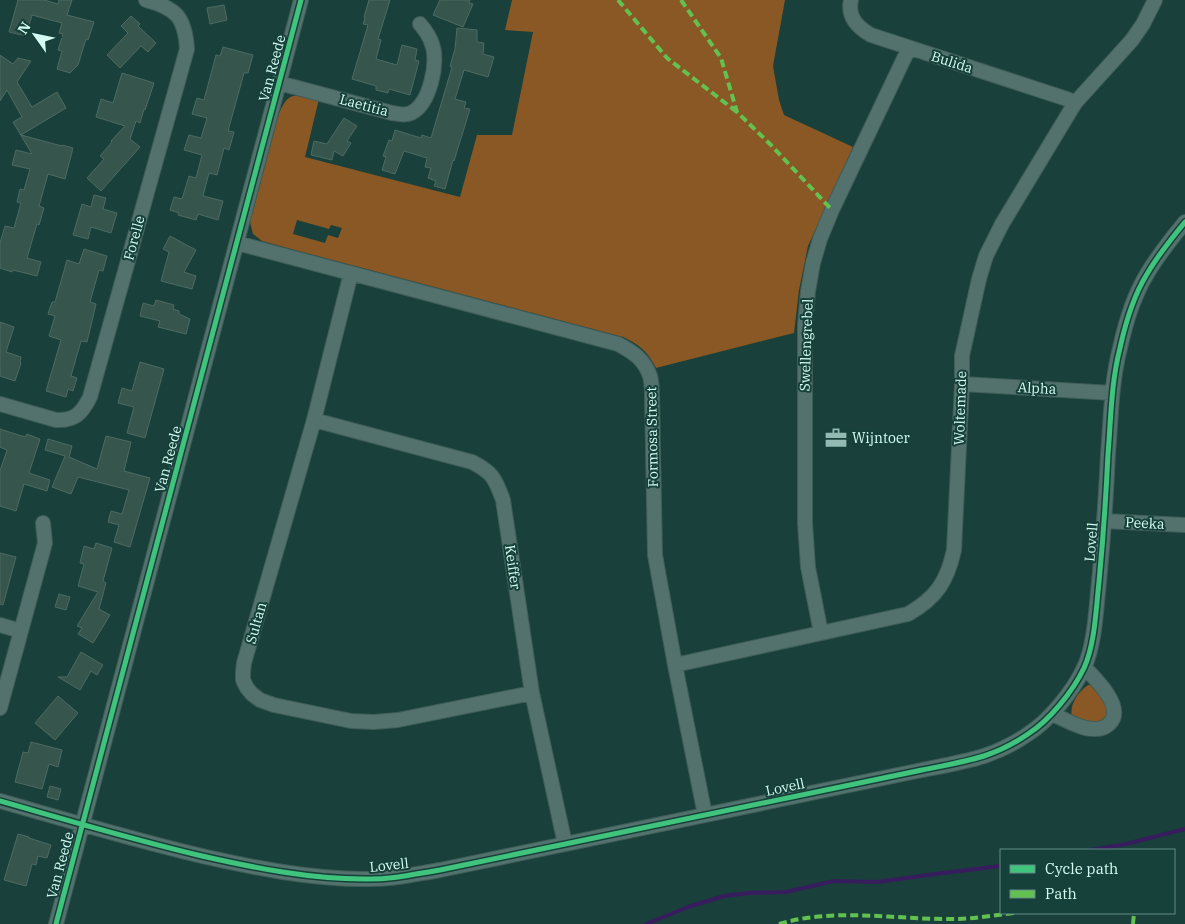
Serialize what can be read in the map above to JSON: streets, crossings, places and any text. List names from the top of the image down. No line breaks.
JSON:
{"streets":{"street":["Bulida","Van Reede","Laetitia","Forelle","Swellengrebel","Alpha","Woltemade","Formosa Street","Peeka","Lovell","Keiffer","Sultan"]},"crossings":[["Bulida","Swellengrebel"],["Bulida","Woltemade"],["Van Reede","Laetitia"],["Van Reede","Formosa Street"],["Van Reede","Lovell"],["Swellengrebel","Woltemade"],["Alpha","Woltemade"],["Alpha","Lovell"],["Woltemade","Formosa Street"],["Formosa Street","Lovell"],["Formosa Street","Sultan"],["Peeka","Lovell"],["Lovell","Keiffer"],["Keiffer","Sultan"]],"places":{"office":["Wijntoer"]},"legend":["Cycle path","Path"],"north":"top left"}
